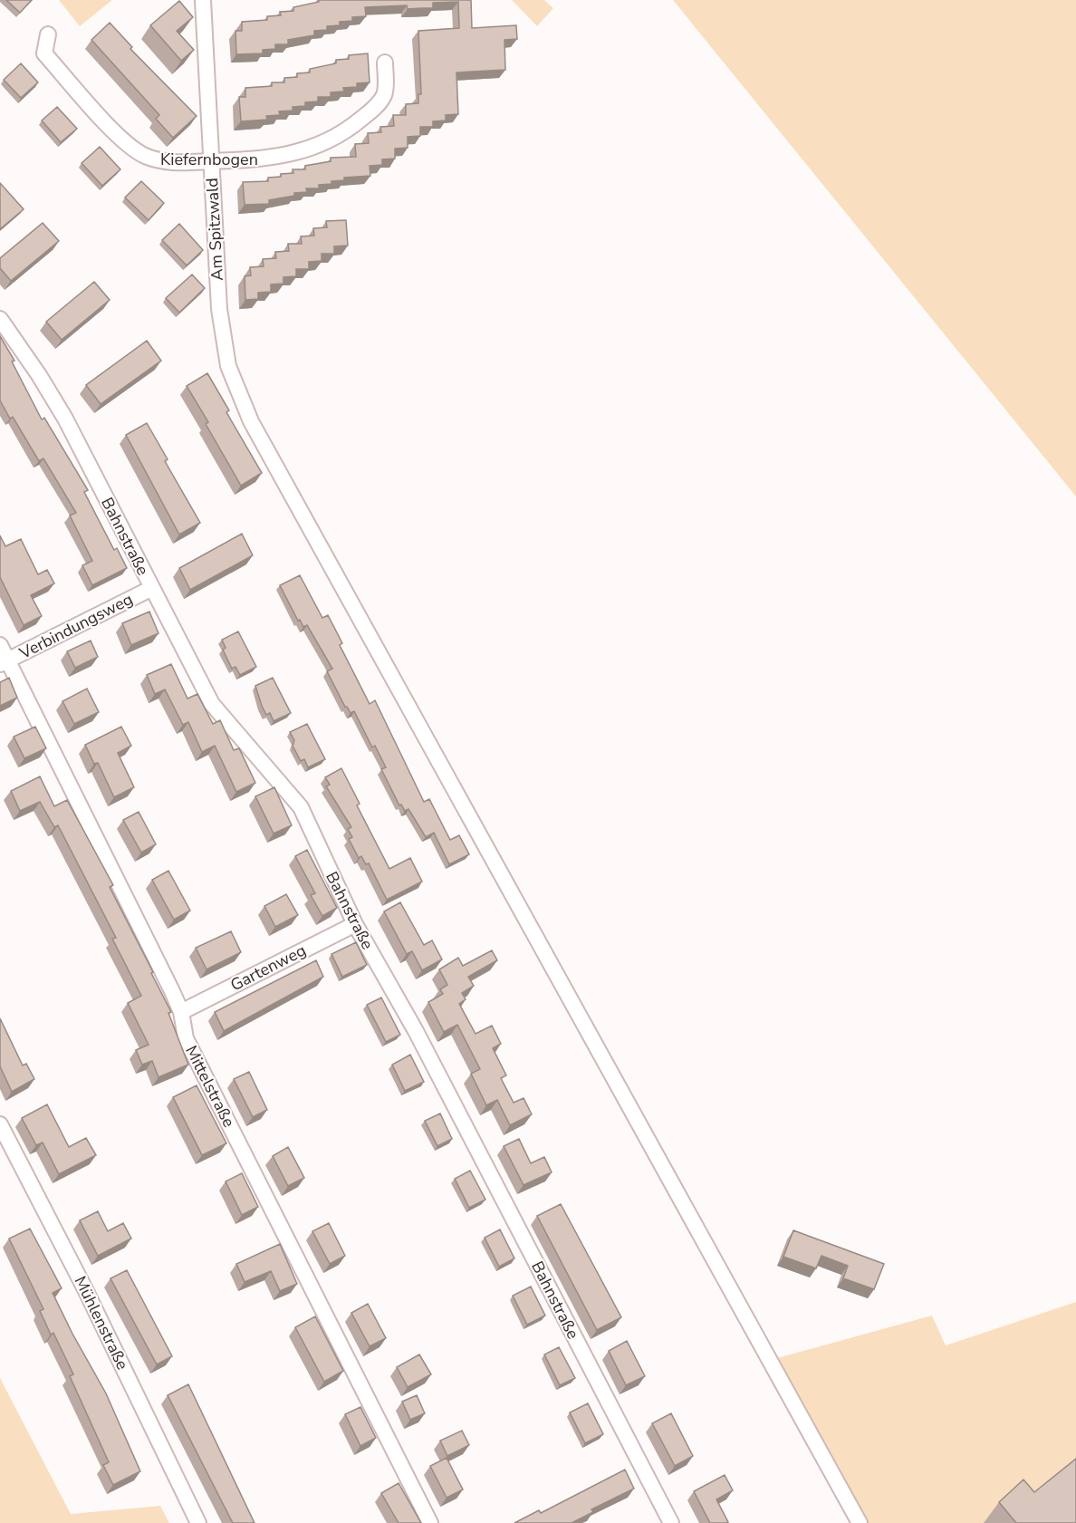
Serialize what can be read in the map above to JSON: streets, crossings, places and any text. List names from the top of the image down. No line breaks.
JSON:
{"streets":{"street":["Kiefernbogen","Am Spitzwald","Bahnstraße","Verbindungsweg","Gartenweg","Mittelstraße","Mühlenstraße"]},"crossings":[["Kiefernbogen","Am Spitzwald"],["Bahnstraße","Verbindungsweg"],["Bahnstraße","Gartenweg"],["Verbindungsweg","Mittelstraße"],["Gartenweg","Mittelstraße"]]}
